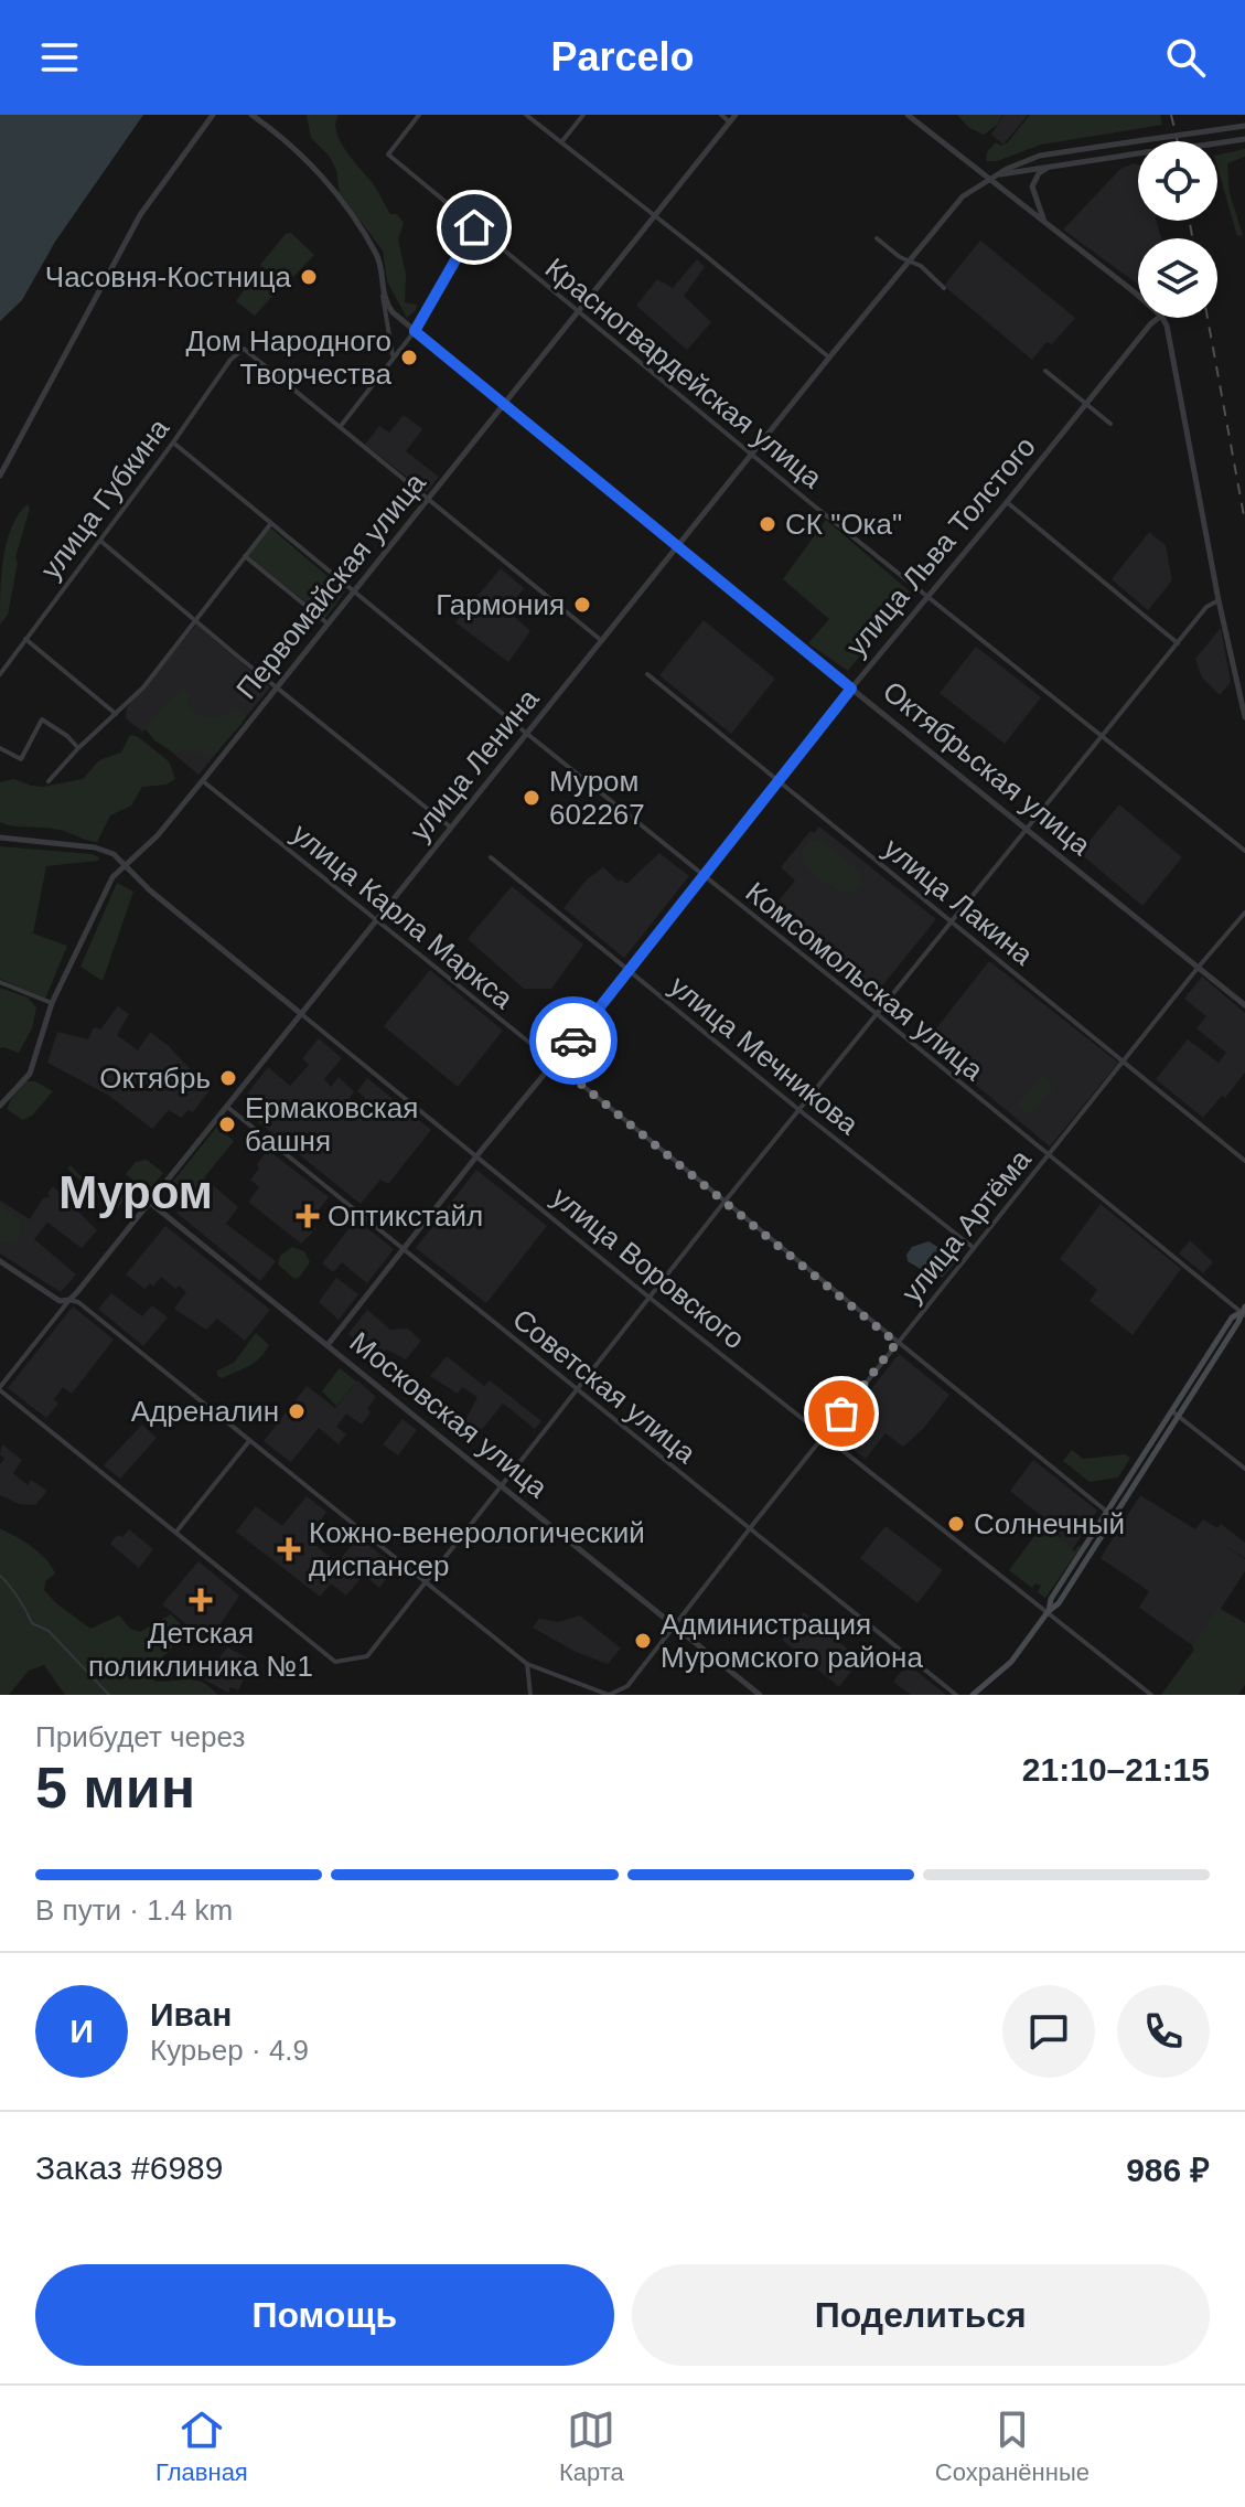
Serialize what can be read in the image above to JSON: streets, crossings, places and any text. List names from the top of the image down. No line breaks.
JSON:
{"streets":{"street":["Красногвардейская улица","улица Губкина","улица Льва Толстого","Первомайская улица","улица Ленина","Октябрьская улица","улица Лакина","улица Карла Маркса","Комсомольская улица","улица Мечникова","улица Артёма","улица Воровского","Советская улица","Московская улица"]},"crossings":[["Красногвардейская улица","улица Льва Толстого"],["Красногвардейская улица","Первомайская улица"],["Красногвардейская улица","улица Ленина"],["улица Губкина","Комсомольская улица"],["улица Льва Толстого","Октябрьская улица"],["улица Льва Толстого","улица Лакина"],["улица Льва Толстого","улица Карла Маркса"],["улица Льва Толстого","Комсомольская улица"],["улица Льва Толстого","улица Мечникова"],["улица Льва Толстого","улица Воровского"],["улица Льва Толстого","Советская улица"],["улица Льва Толстого","Московская улица"],["Первомайская улица","Октябрьская улица"],["Первомайская улица","улица Карла Маркса"],["Первомайская улица","Комсомольская улица"],["Первомайская улица","улица Воровского"],["улица Ленина","Октябрьская улица"],["улица Ленина","улица Карла Маркса"],["улица Ленина","Комсомольская улица"],["улица Ленина","улица Воровского"],["улица Ленина","Советская улица"],["улица Ленина","Московская улица"],["Октябрьская улица","улица Артёма"],["улица Лакина","улица Артёма"],["улица Карла Маркса","улица Артёма"],["Комсомольская улица","улица Артёма"],["улица Мечникова","улица Артёма"],["улица Артёма","улица Воровского"],["улица Артёма","Советская улица"],["улица Артёма","Московская улица"]],"districts":["Муром"],"places":{"other":["Часовня-Костница","Дом Народного Творчества","СК \"Ока\"","Гармония","Муром 602267","Октябрь","Ермаковская башня","Адреналин","Солнечный","Администрация Муромского района"],"health":["Оптикстайл","Кожно-венерологический диспансер","Детская поликлиника №1"]},"page":{"header":"Parcelo","heading":["5 мин","Прибудет через","21:10–21:15"],"panel":["Иван","Курьер · 4.9","Заказ #6989","986 ₽"],"bar":"В пути · 1.4 km","round":"И","buttons":["Помощь","Поделиться"],"tabs":["Главная","Карта","Сохранённые"]}}
